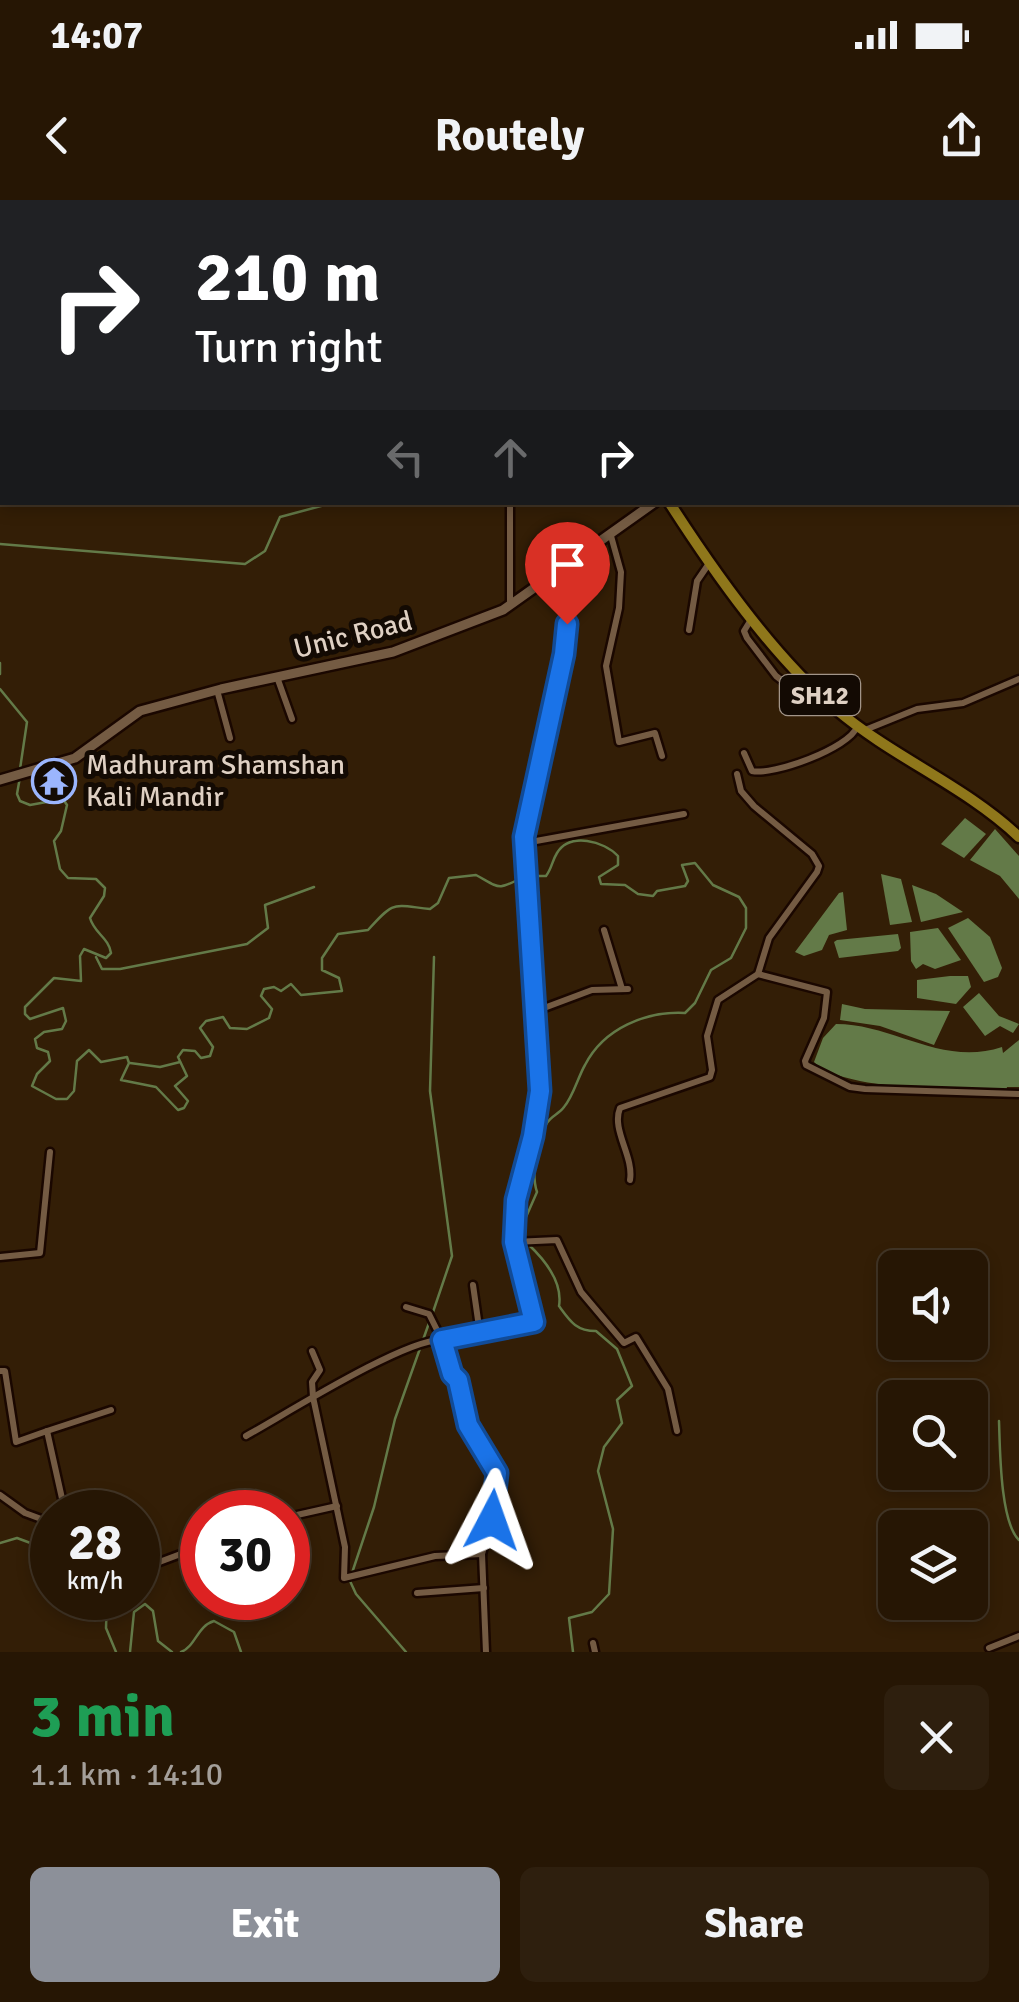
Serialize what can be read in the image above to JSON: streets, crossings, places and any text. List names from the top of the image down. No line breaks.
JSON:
{"streets":{"main road":["Unic Road","SH12"]},"places":{"temple":["Madhuram Shamshan Kali Mandir"]},"page":{"status":"14:07","header":"Routely","turn":["210 m","Turn right"],"speed":"28 km/h","limit":"30","heading":["3 min","1.1 km · 14:10"],"buttons":["Exit","Share"]}}
